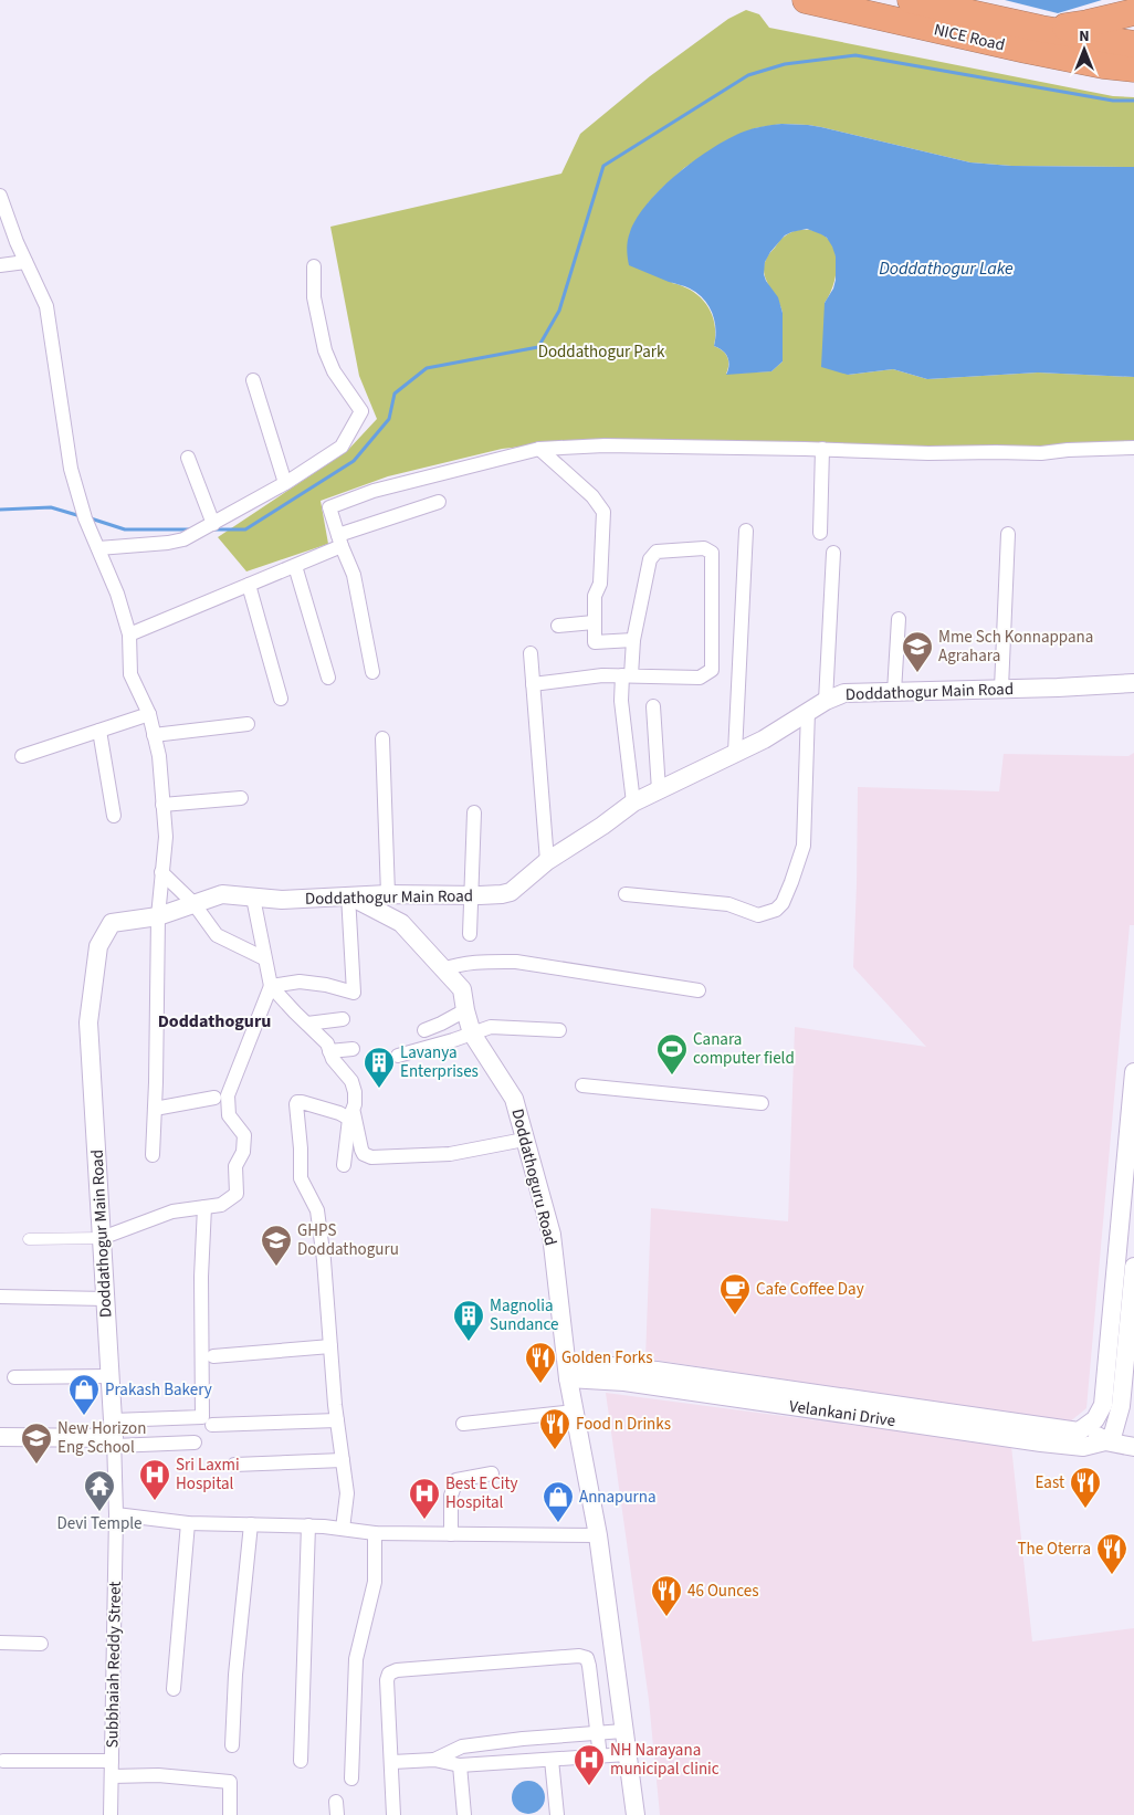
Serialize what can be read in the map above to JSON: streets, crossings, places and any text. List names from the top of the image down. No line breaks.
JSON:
{"streets":{"highway":["NICE Road"],"street":["Doddathogur Main Road","Doddathoguru Road","Velankani Drive","Subbhaiah Reddy Street"]},"crossings":[["Doddathogur Main Road","Doddathoguru Road"],["Doddathogur Main Road","Subbhaiah Reddy Street"],["Doddathoguru Road","Velankani Drive"]],"districts":["Doddathoguru"],"water":["Doddathogur Lake"],"parks":["Doddathogur Park"],"places":{"school or university":["Mme Sch Konnappana Agrahara","GHPS Doddathoguru","New Horizon Eng School"],"sports":["Canara computer field"],"building":["Lavanya Enterprises","Magnolia Sundance"],"cafe":["Cafe Coffee Day"],"restaurant":["Golden Forks","Food n Drinks","East","The Oterra","46 Ounces"],"shop":["Prakash Bakery","Annapurna"],"hospital":["Sri Laxmi Hospital","Best E City Hospital","NH Narayana municipal clinic"],"temple":["Devi Temple"]},"north":"top"}
